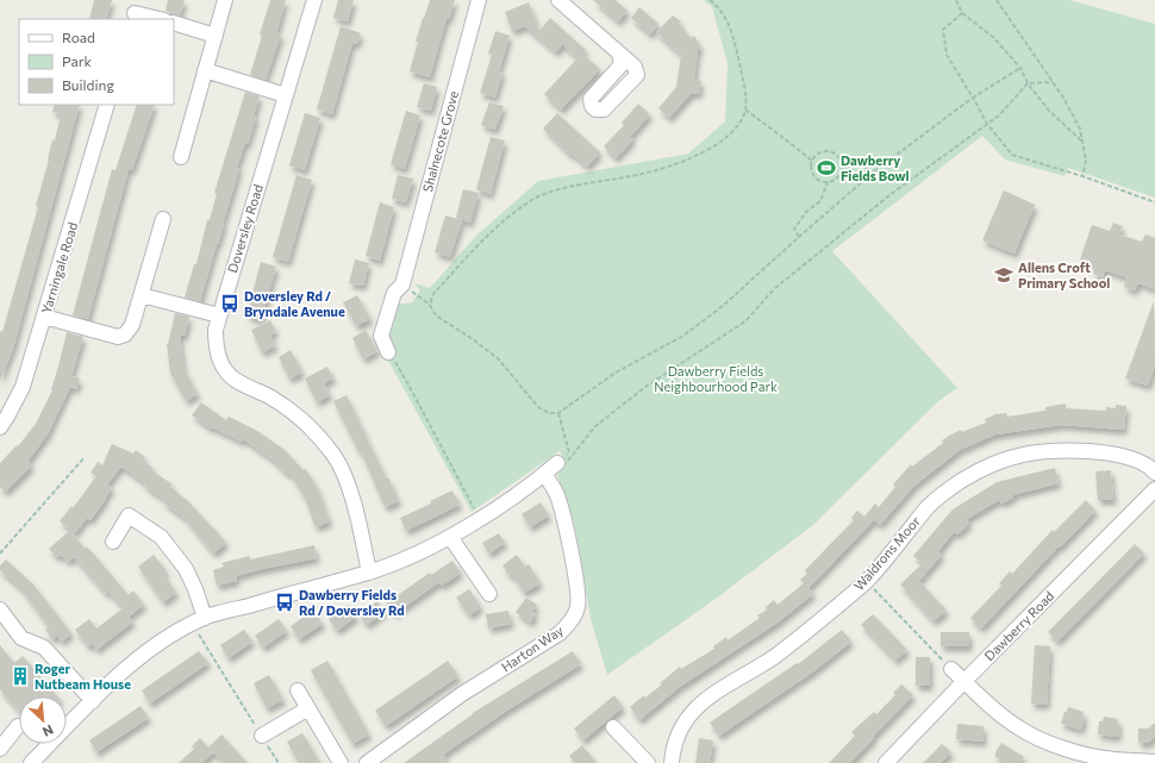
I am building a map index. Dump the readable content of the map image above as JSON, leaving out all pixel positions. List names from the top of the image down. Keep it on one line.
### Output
{"streets":{"street":["Shalnecote Grove","Doversley Road","Yarningale Road","Waldrons Moor","Dawberry Road","Harton Way"]},"parks":["Dawberry Fields Neighbourhood Park"],"places":{"sports":["Dawberry Fields Bowl"],"school or university":["Allens Croft Primary School"],"bus stop":["Doversley Rd / Bryndale Avenue","Dawberry Fields Rd / Doversley Rd"],"building":["Roger Nutbeam House"]},"legend":["Road","Park","Building"],"north":"bottom right"}
